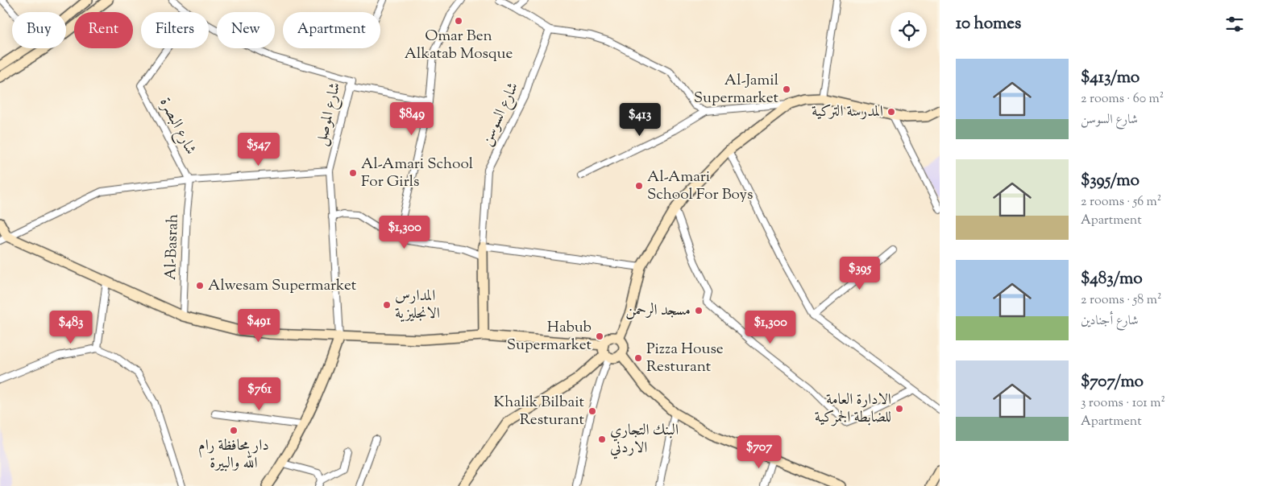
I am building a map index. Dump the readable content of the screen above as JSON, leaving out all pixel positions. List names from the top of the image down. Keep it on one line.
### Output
{"streets":{"street":["شارع الموصل","شارع السوسن","شارع البصرة","Al-Basrah"]},"crossings":[["شارع البصرة","Al-Basrah"]],"places":["Omar Ben Alkatab Mosque","Al-Jamil Supermarket","المدرسة التركية","Al-Amari School For Girls","Al-Amari School For Boys","Alwesam Supermarket","المدارس الانجليزية","مسجد الرحمن","Habub Supermarket","Pizza House Resturant","الادارة العامة للضابطة الجمركية","Khalik Bilbait Resturant","دار محافظة رام الله والبيرة","البنك التجاري الاردني"],"page":{"heading":"10 homes","chip":["Buy","Rent","Filters","New","Apartment"],"list":[{"name":"$413/mo","note":"2 rooms · 60 m² · شارع السوسن"},{"name":"$395/mo","note":"2 rooms · 56 m² · Apartment"},{"name":"$483/mo","note":"2 rooms · 58 m² · شارع أجنادين"},{"name":"$707/mo","note":"3 rooms · 101 m² · Apartment"}],"price":["$849","$413","$547","$1,300","$395","$491","$483","$1,300","$761","$707"]}}
